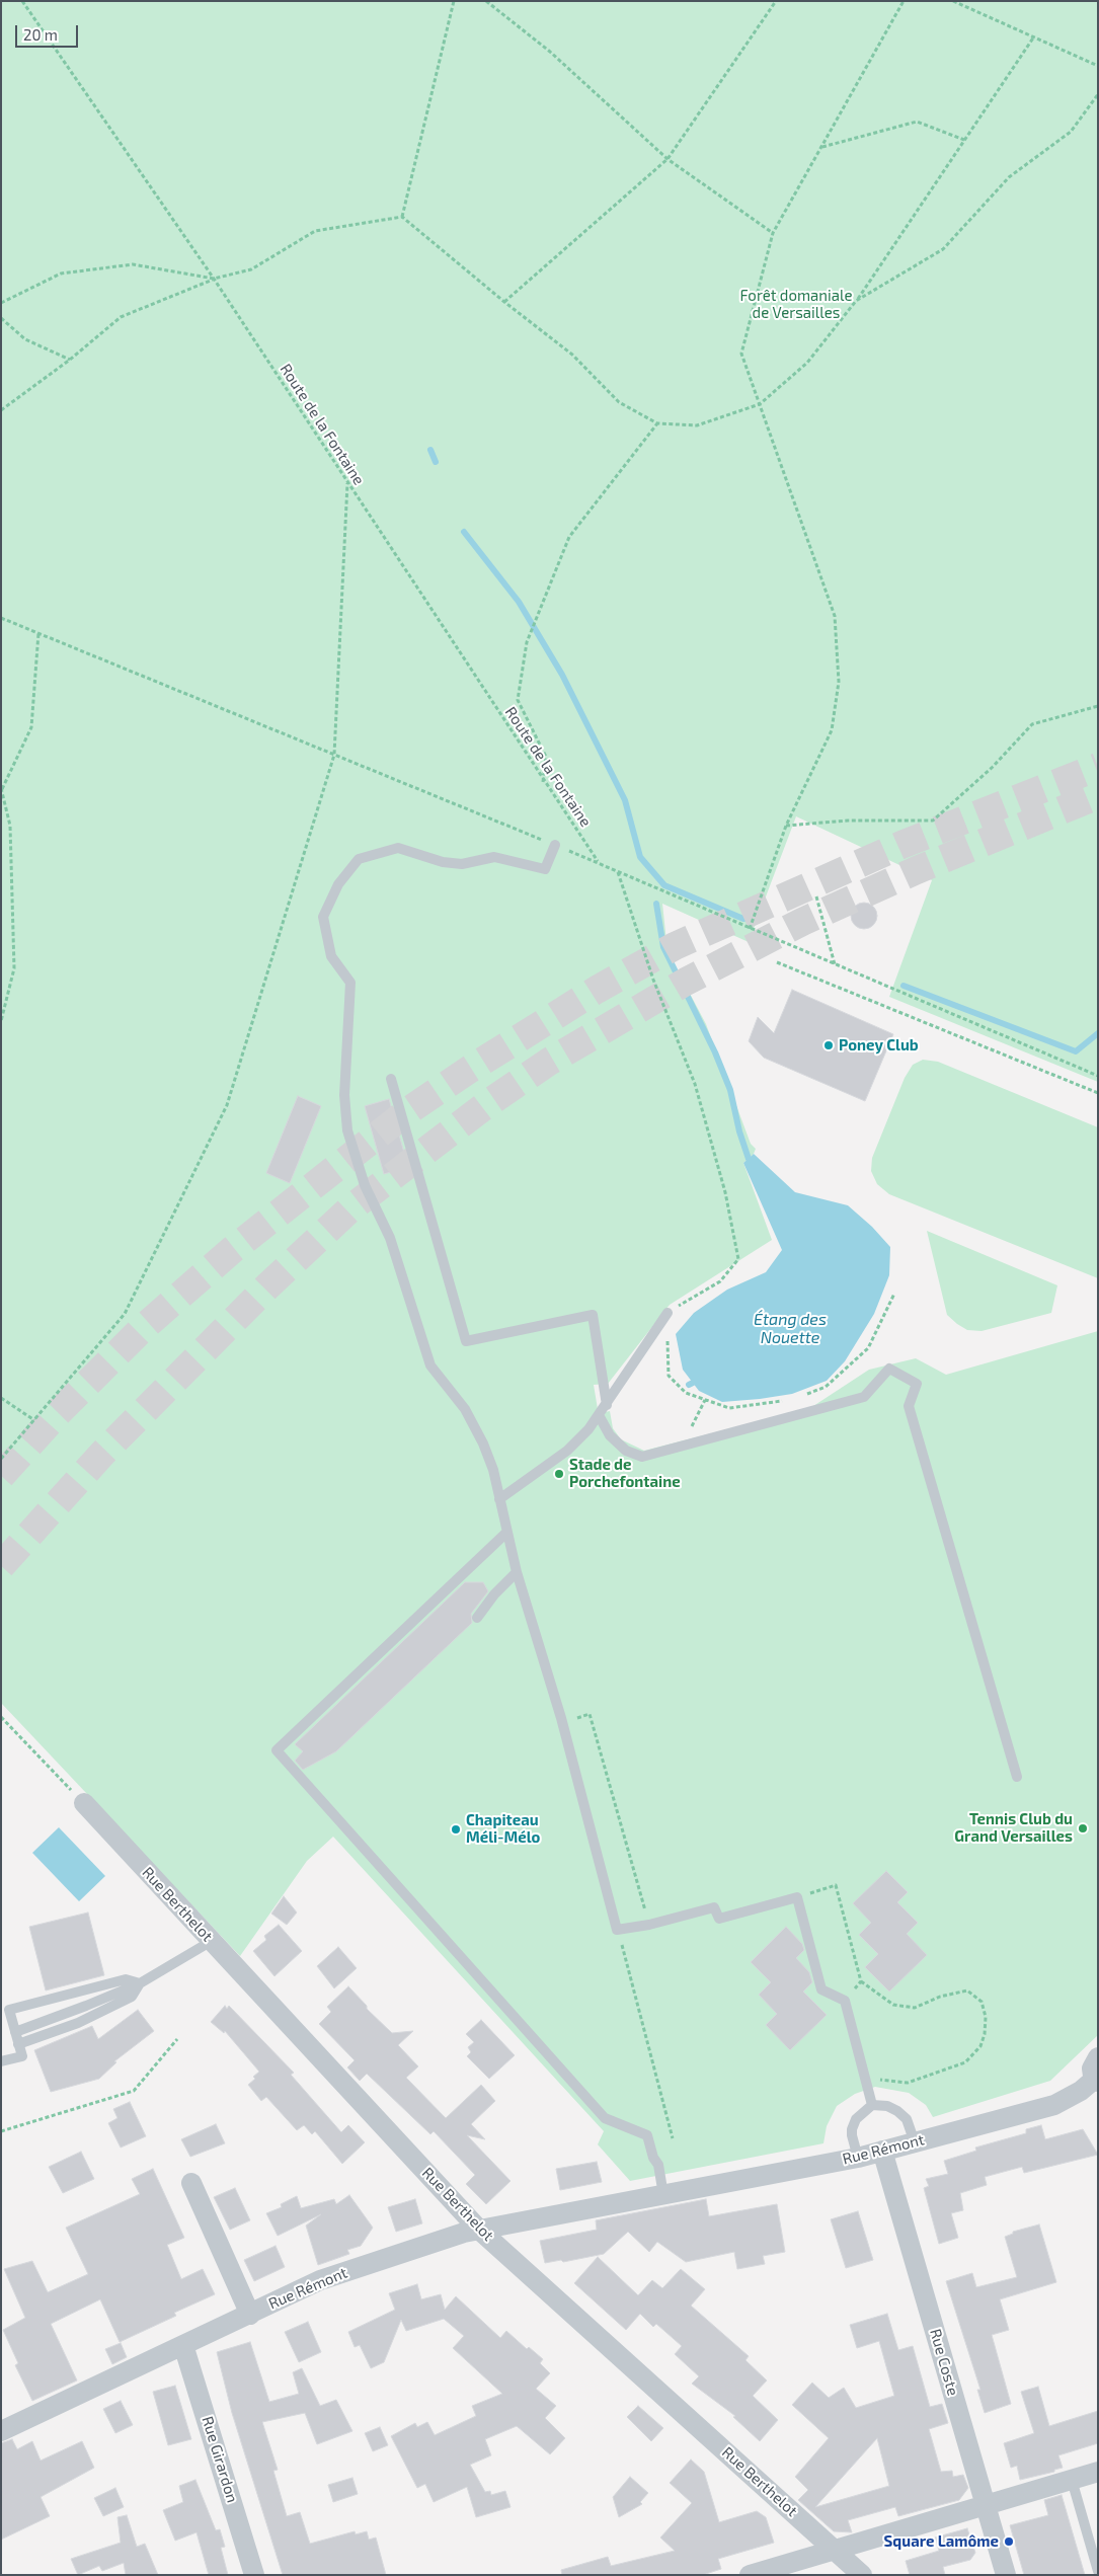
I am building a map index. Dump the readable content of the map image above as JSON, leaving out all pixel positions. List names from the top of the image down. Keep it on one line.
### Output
{"streets":{"street":["Rue Berthelot","Rue Rémont","Rue Coste","Rue Girardon"],"path":["Route de la Fontaine"]},"crossings":[["Rue Berthelot","Rue Rémont"],["Rue Rémont","Rue Coste"],["Rue Rémont","Rue Girardon"]],"water":["Étang des Nouette"],"parks":["Forêt domaniale de Versailles"],"places":["Poney Club","Stade de Porchefontaine","Tennis Club du Grand Versailles","Chapiteau Méli-Mélo","Square Lamôme"],"scale_bar":"20 m"}
